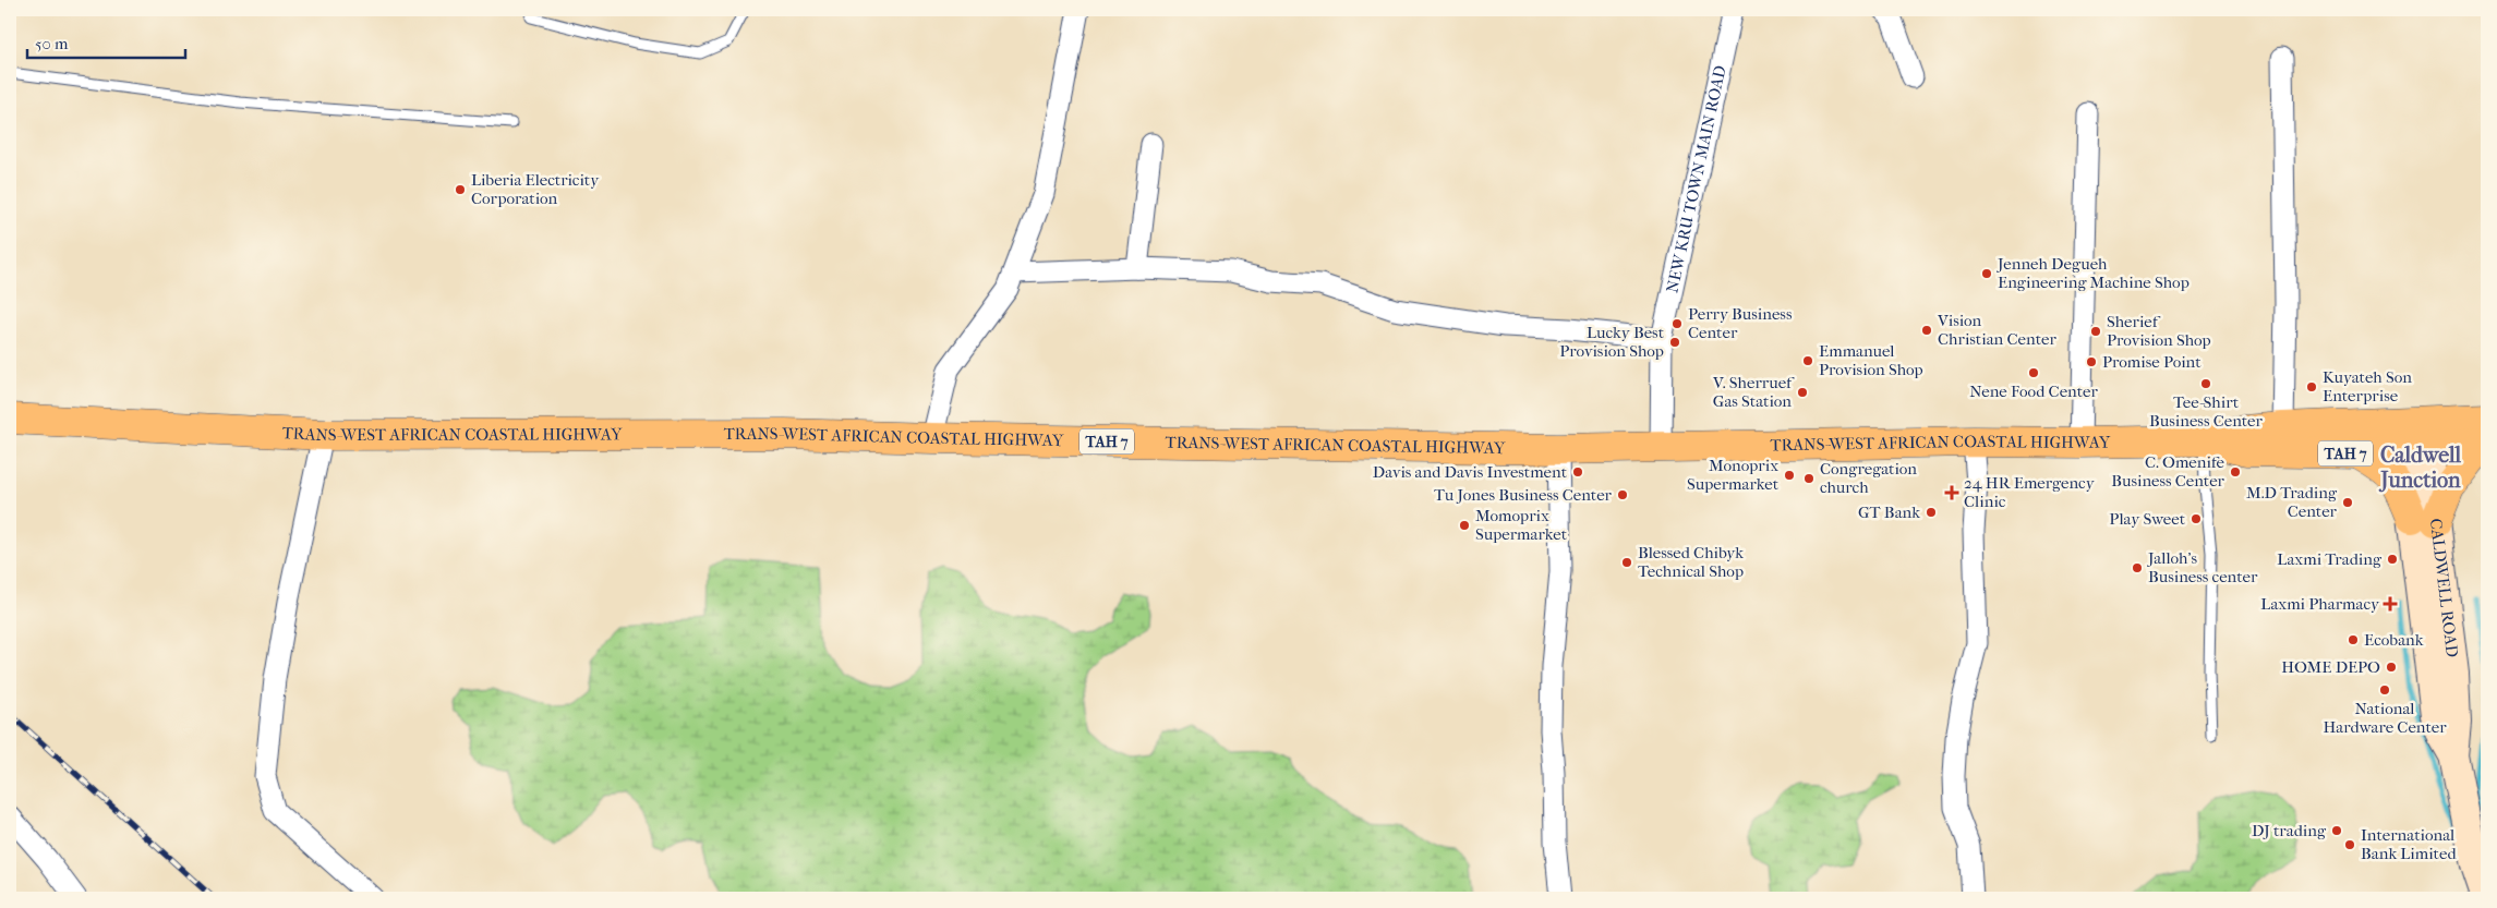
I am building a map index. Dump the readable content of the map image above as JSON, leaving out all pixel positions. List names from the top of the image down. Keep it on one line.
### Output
{"streets":{"highway":["TRANS-WEST AFRICAN COASTAL HIGHWAY","TAH 7"],"main road":["CALDWELL ROAD"],"street":["NEW KRU TOWN MAIN ROAD"]},"crossings":[["NEW KRU TOWN MAIN ROAD","TRANS-WEST AFRICAN COASTAL HIGHWAY"],["TRANS-WEST AFRICAN COASTAL HIGHWAY","CALDWELL ROAD"]],"districts":["Caldwell Junction"],"places":{"other":["Liberia Electricity Corporation","Jenneh Degueh Engineering Machine Shop","Perry Business Center","Vision Christian Center","Sherief Provision Shop","Lucky Best Provision Shop","Emmanuel Provision Shop","Promise Point","Nene Food Center","Tee-Shirt Business Center","Kuyateh Son Enterprise","V. Sherruef Gas Station","Davis and Davis Investment","C. Omenife Business Center","Monoprix Supermarket","Congregation church","Tu Jones Business Center","M.D Trading Center","GT Bank","Play Sweet","Momoprix Supermarket","Laxmi Trading","Blessed Chibyk Technical Shop","Jalloh's Business center","Ecobank","HOME DEPO","National Hardware Center","DJ trading","International Bank Limited"],"health":["24 HR Emergency Clinic","Laxmi Pharmacy"]},"scale_bar":"50 m"}
